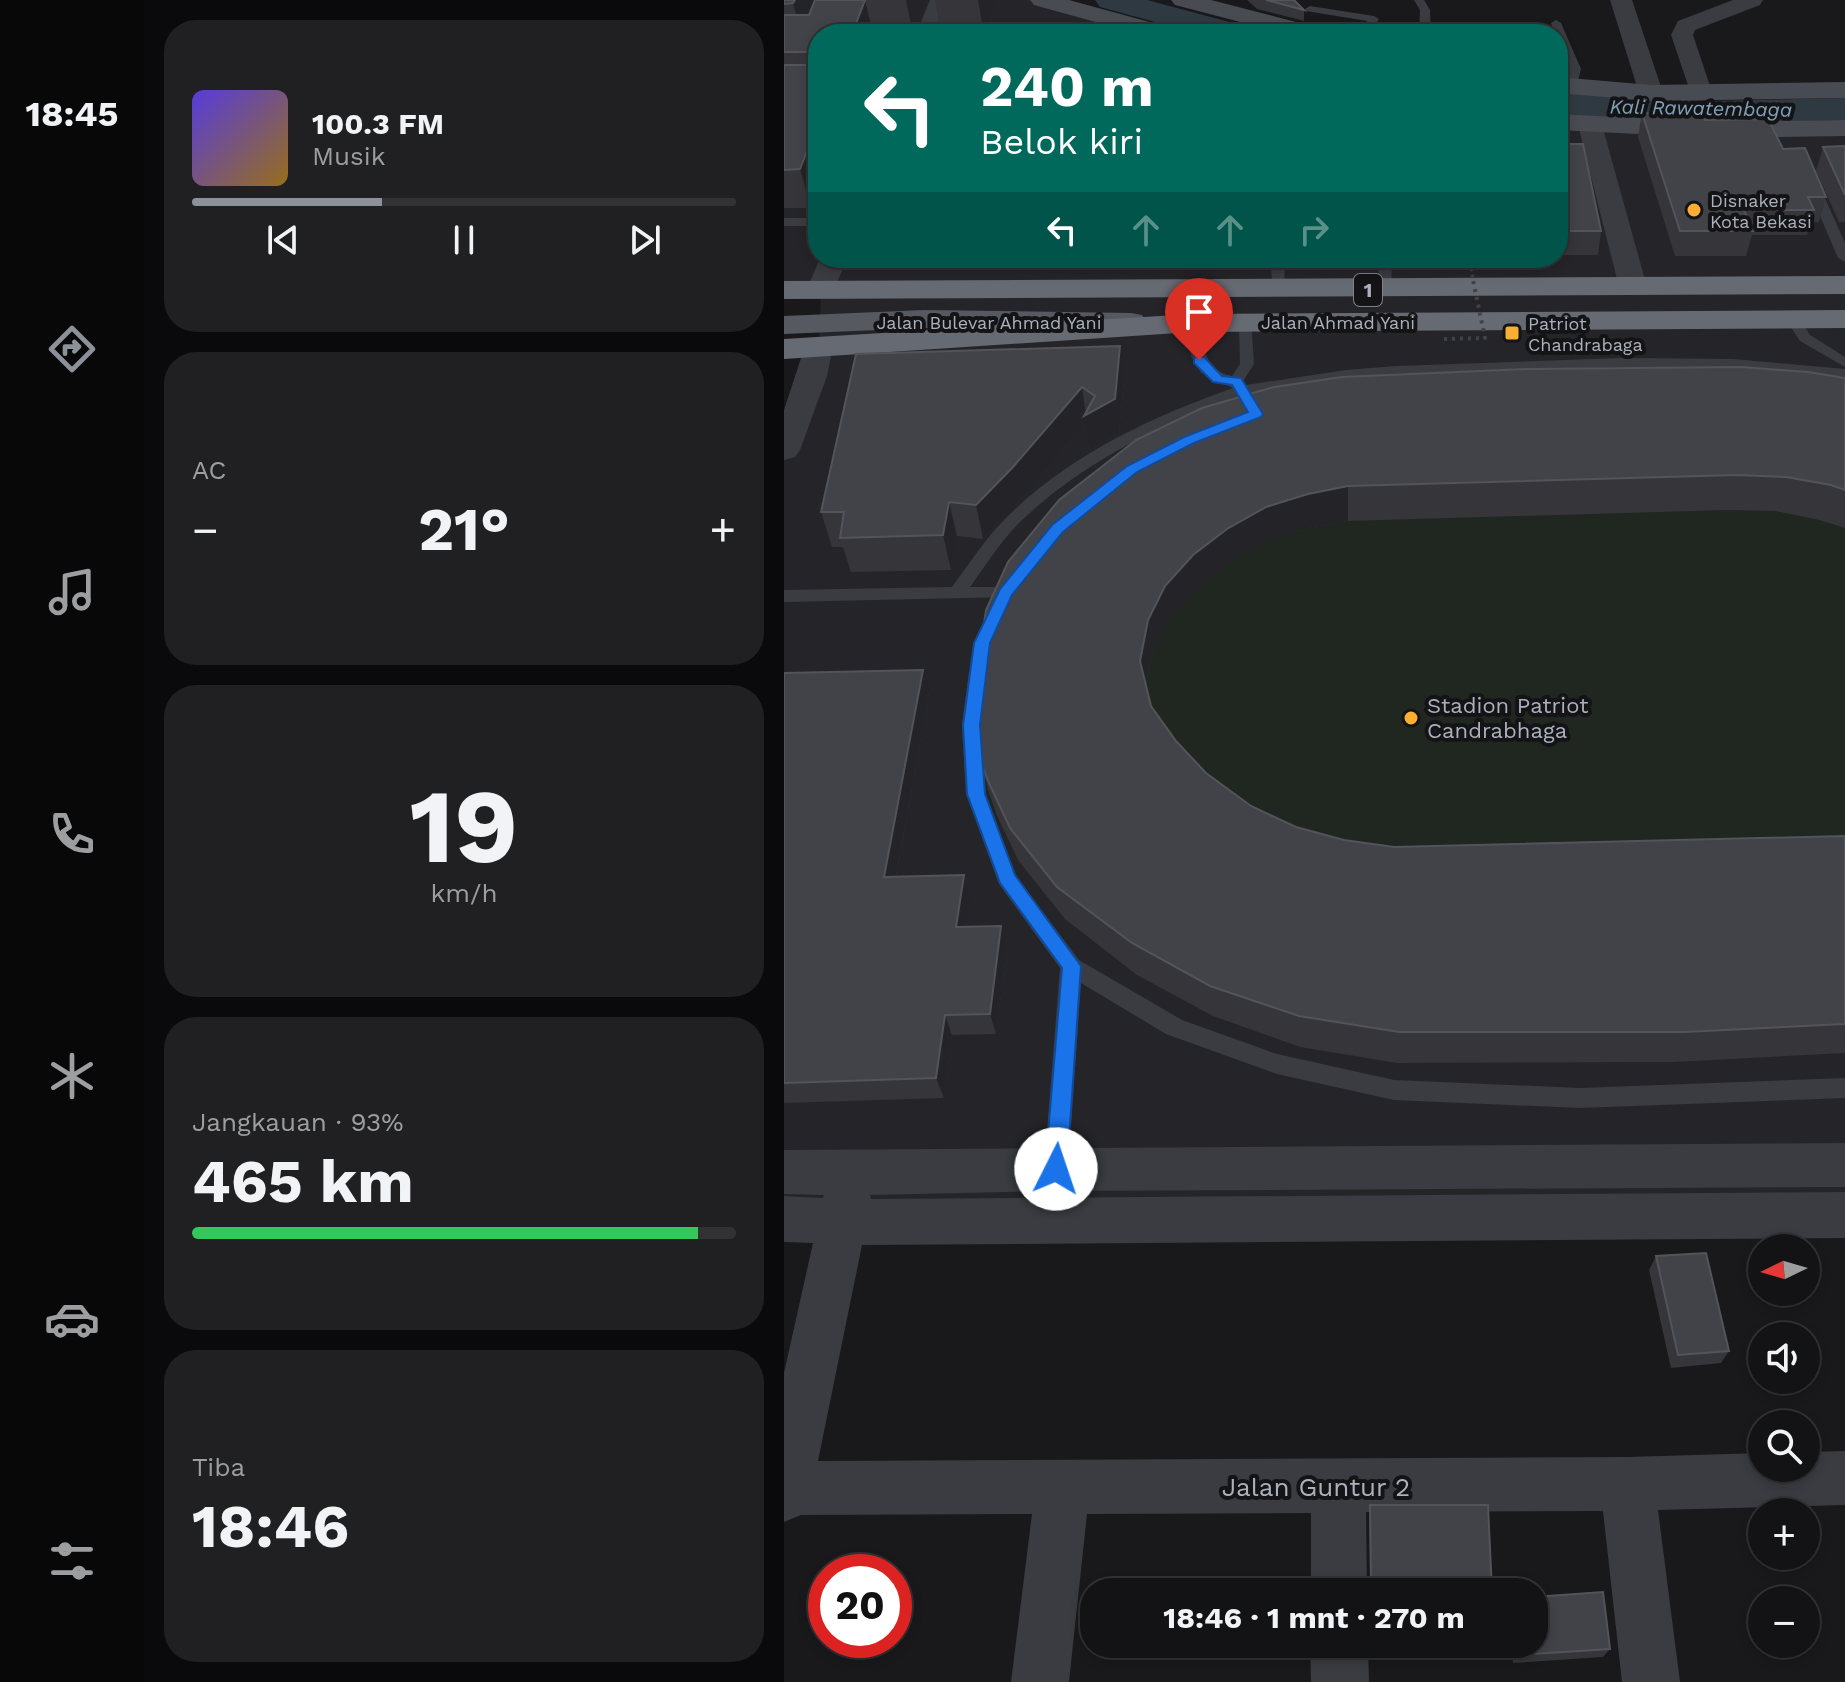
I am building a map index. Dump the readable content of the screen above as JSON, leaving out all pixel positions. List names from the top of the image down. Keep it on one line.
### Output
{"streets":{"highway":["1","Jalan Ahmad Yani"],"main road":["Jalan Bulevar Ahmad Yani"],"street":["Jalan Guntur 2"]},"crossings":[["Jalan Bulevar Ahmad Yani","Jalan Ahmad Yani"]],"water":["Kali Rawatembaga"],"places":{"other":["Disnaker Kota Bekasi","Stadion Patriot Candrabhaga"],"transit":["Patriot Chandrabaga"]},"north":"left","page":{"tabs":"18:45","turn":["240 m","Belok kiri"],"song":["100.3 FM","Musik"],"tile":["AC",["19","km/h"],["Jangkauan · 93%","465 km"],["Tiba","18:46"]],"heat":["−","21°","+"],"map_buttons":["+","−"],"limit":"20","trip":"18:46 · 1 mnt · 270 m"}}
